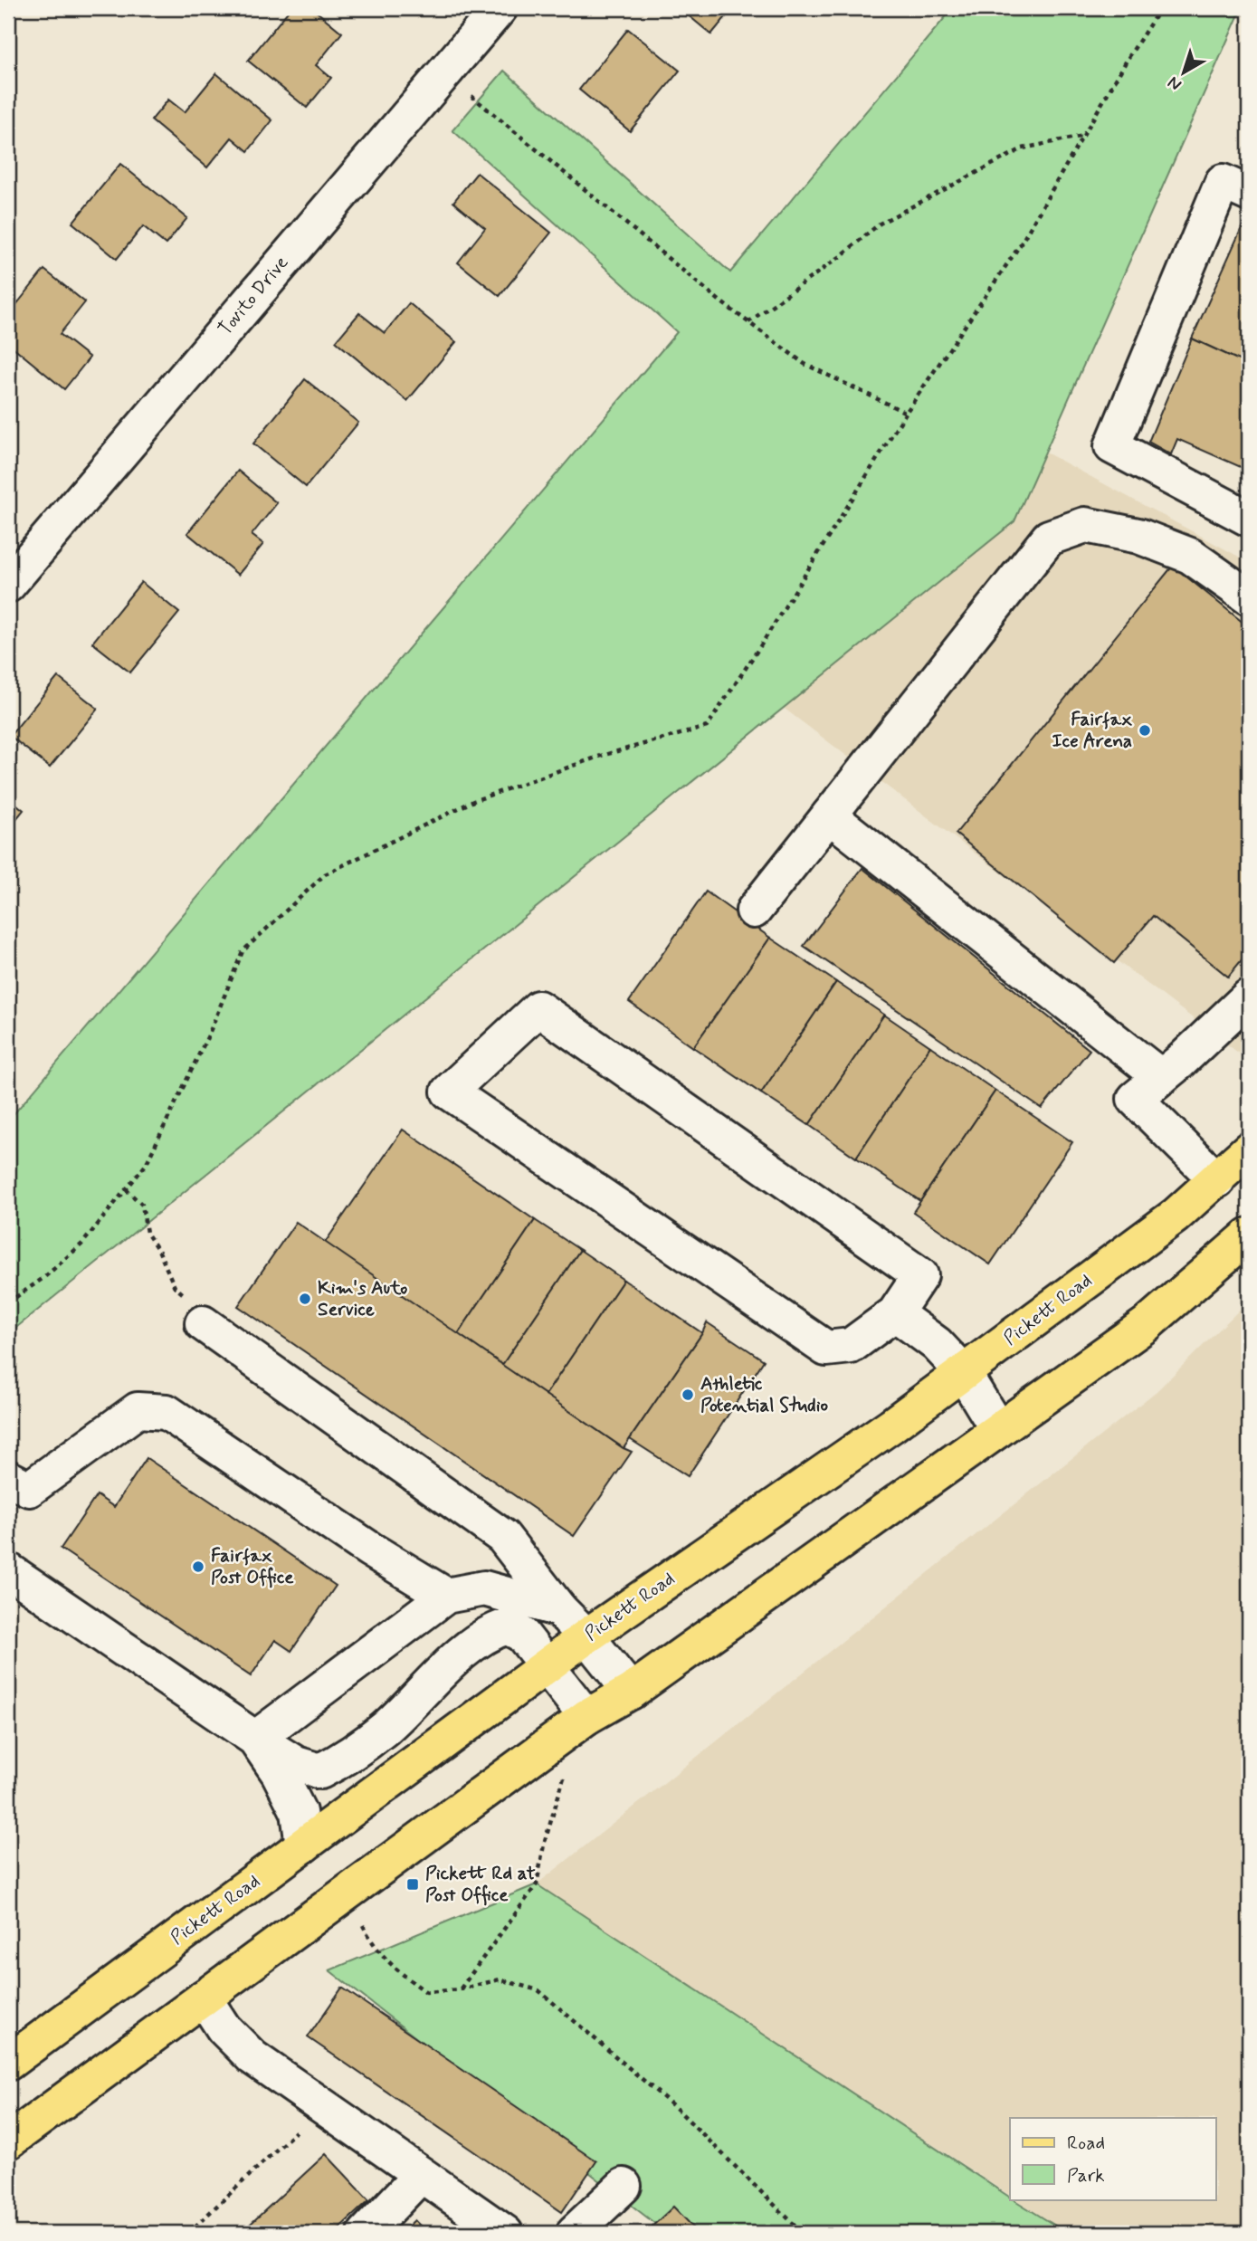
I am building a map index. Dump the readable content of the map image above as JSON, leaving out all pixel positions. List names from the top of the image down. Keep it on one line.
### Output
{"streets":{"main road":["Pickett Road"],"street":["Tovito Drive"]},"places":{"other":["Fairfax Ice Arena","Kim's Auto Service","Athletic Potential Studio","Fairfax Post Office"],"transit":["Pickett Rd at Post Office"]},"legend":["Road","Park"],"north":"bottom left"}
